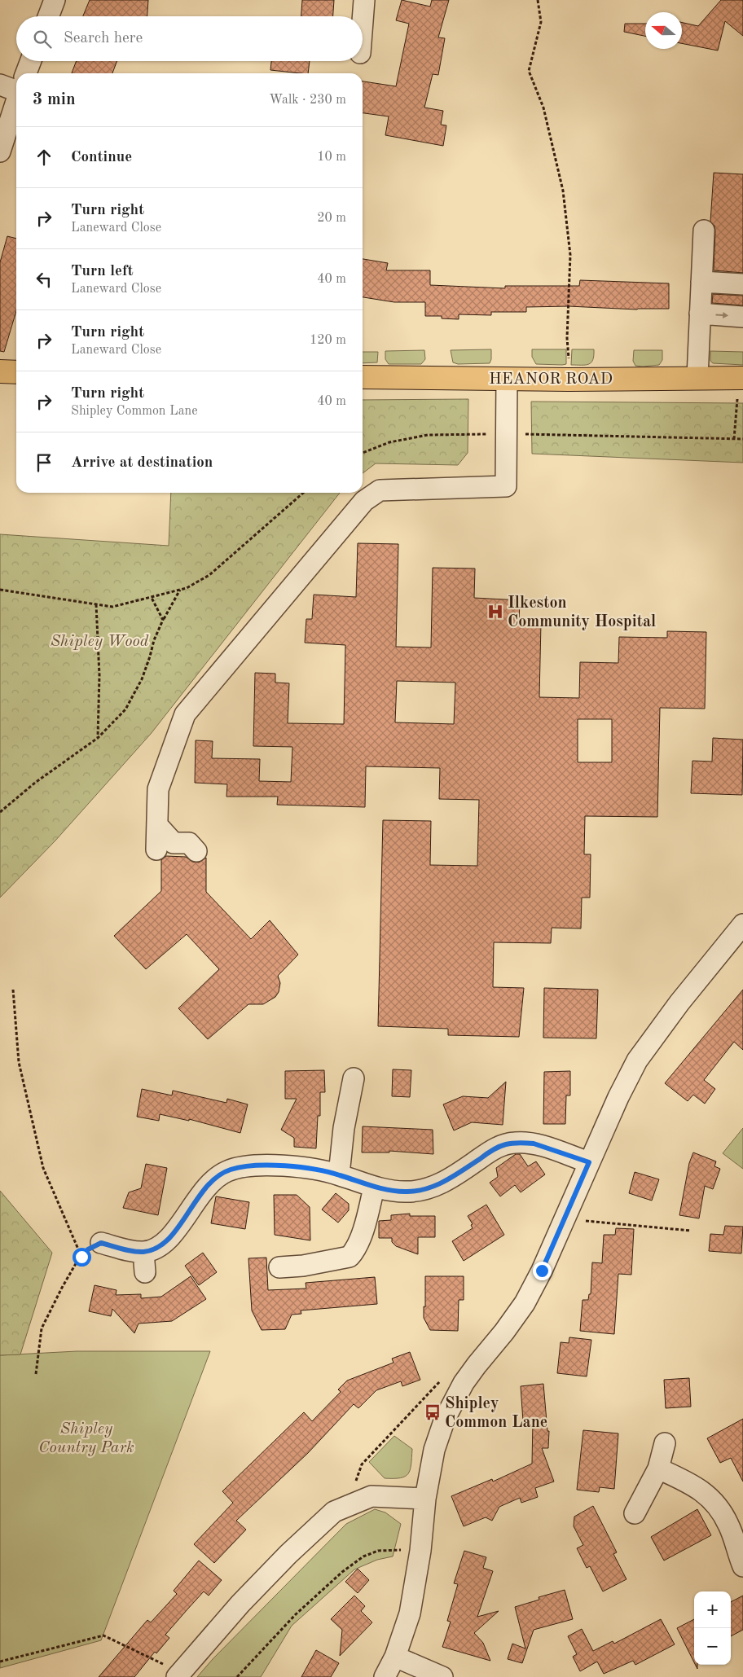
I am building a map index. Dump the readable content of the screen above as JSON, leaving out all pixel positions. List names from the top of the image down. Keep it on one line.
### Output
{"streets":{"main road":["HEANOR ROAD"]},"parks":["Shipley Wood","Shipley Country Park"],"places":{"hospital":["Ilkeston Community Hospital"],"bus stop":["Shipley Common Lane"]},"north":"left","page":{"search":"Search here","heading":["3 min","Walk · 230 m"],"list":[["Continue","10 m"],["Turn right","Laneward Close","20 m"],["Turn left","Laneward Close","40 m"],["Turn right","Laneward Close","120 m"],["Turn right","Shipley Common Lane","40 m"],"Arrive at destination"],"map_buttons":["+","−"]}}
